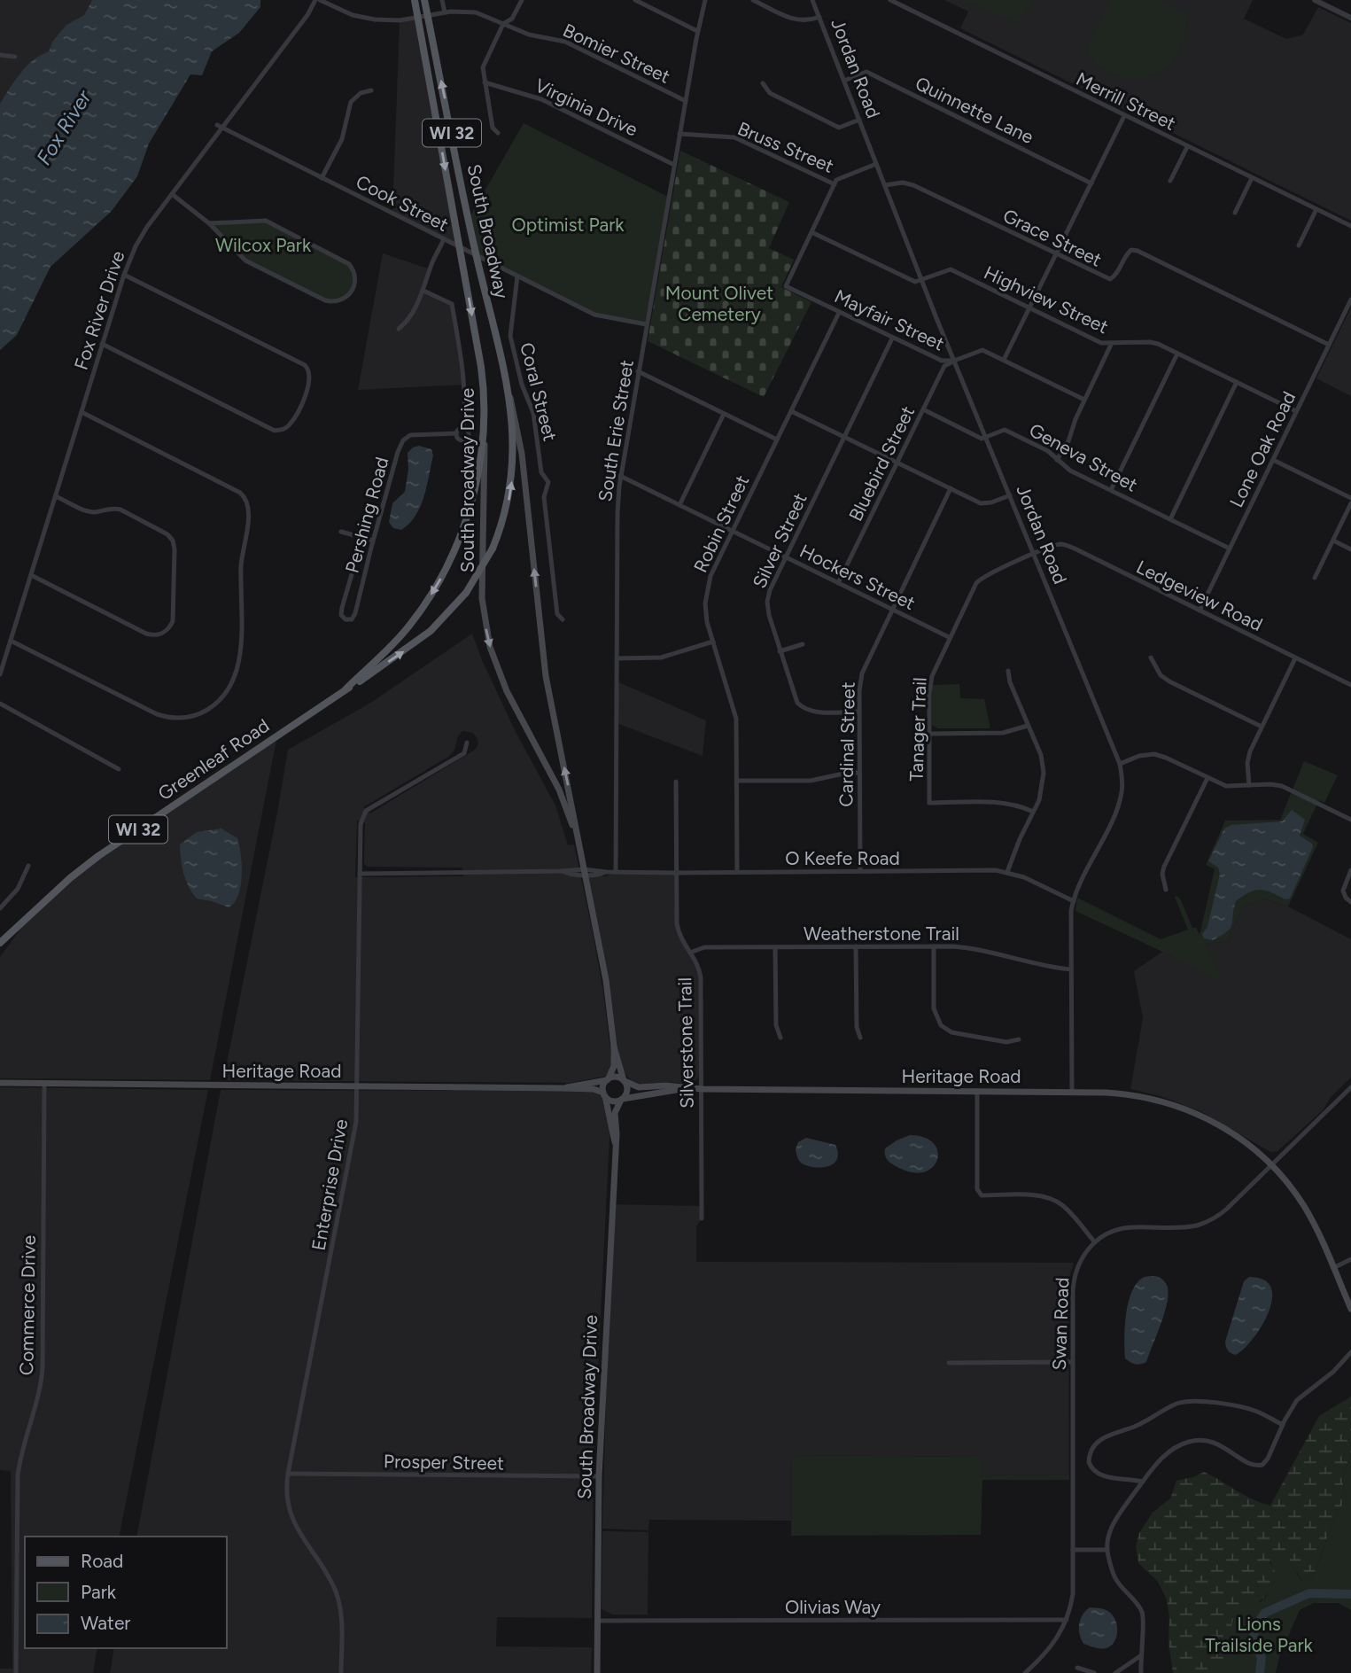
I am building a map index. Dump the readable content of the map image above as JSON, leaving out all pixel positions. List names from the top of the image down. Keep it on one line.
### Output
{"streets":{"main road":["WI 32","South Broadway","South Broadway Drive","Greenleaf Road","Heritage Road"],"street":["Bomier Street","Jordan Road","Merrill Street","Virginia Drive","Quinnette Lane","Bruss Street","Cook Street","Grace Street","Highview Street","Fox River Drive","Mayfair Street","Coral Street","South Erie Street","Lone Oak Road","Geneva Street","Bluebird Street","Pershing Road","Robin Street","Silver Street","Hockers Street","Ledgeview Road","Tanager Trail","Cardinal Street","O Keefe Road","Weatherstone Trail","Silverstone Trail","Enterprise Drive","Commerce Drive","Swan Road","Prosper Street","Olivias Way"]},"crossings":[["Bomier Street","South Broadway"],["Bomier Street","South Erie Street"],["Bomier Street","South Broadway Drive"],["Jordan Road","Quinnette Lane"],["Jordan Road","Bruss Street"],["Jordan Road","Grace Street"],["Jordan Road","Highview Street"],["Jordan Road","Mayfair Street"],["Jordan Road","Geneva Street"],["Jordan Road","Bluebird Street"],["Jordan Road","Ledgeview Road"],["Jordan Road","Tanager Trail"],["Jordan Road","O Keefe Road"],["Jordan Road","Weatherstone Trail"],["Jordan Road","Heritage Road"],["Virginia Drive","South Erie Street"],["WI 32","South Broadway"],["WI 32","South Broadway Drive"],["WI 32","Greenleaf Road"],["Bruss Street","South Erie Street"],["Cook Street","South Broadway"],["Cook Street","Fox River Drive"],["Cook Street","Coral Street"],["Cook Street","South Erie Street"],["Cook Street","South Broadway Drive"],["South Broadway","South Broadway Drive"],["Grace Street","Lone Oak Road"],["Highview Street","Lone Oak Road"],["Mayfair Street","Bluebird Street"],["Mayfair Street","Robin Street"],["Mayfair Street","Silver Street"],["South Erie Street","Hockers Street"],["South Erie Street","O Keefe Road"],["Lone Oak Road","Geneva Street"],["Lone Oak Road","Ledgeview Road"],["Geneva Street","Bluebird Street"],["Bluebird Street","Hockers Street"],["South Broadway Drive","O Keefe Road"],["South Broadway Drive","Heritage Road"],["South Broadway Drive","Prosper Street"],["South Broadway Drive","Olivias Way"],["Robin Street","Hockers Street"],["Robin Street","O Keefe Road"],["Silver Street","Hockers Street"],["Silver Street","Cardinal Street"],["Hockers Street","Tanager Trail"],["Hockers Street","Cardinal Street"],["Ledgeview Road","Tanager Trail"],["Cardinal Street","O Keefe Road"],["O Keefe Road","Silverstone Trail"],["O Keefe Road","Enterprise Drive"],["Weatherstone Trail","Silverstone Trail"],["Silverstone Trail","Heritage Road"],["Heritage Road","Enterprise Drive"],["Heritage Road","Commerce Drive"],["Heritage Road","Swan Road"],["Enterprise Drive","Prosper Street"],["Swan Road","Olivias Way"]],"one_way":["South Broadway"],"water":["Fox River"],"parks":["Optimist Park","Wilcox Park","Mount Olivet Cemetery","Lions Trailside Park"],"legend":["Road","Park","Water"]}
